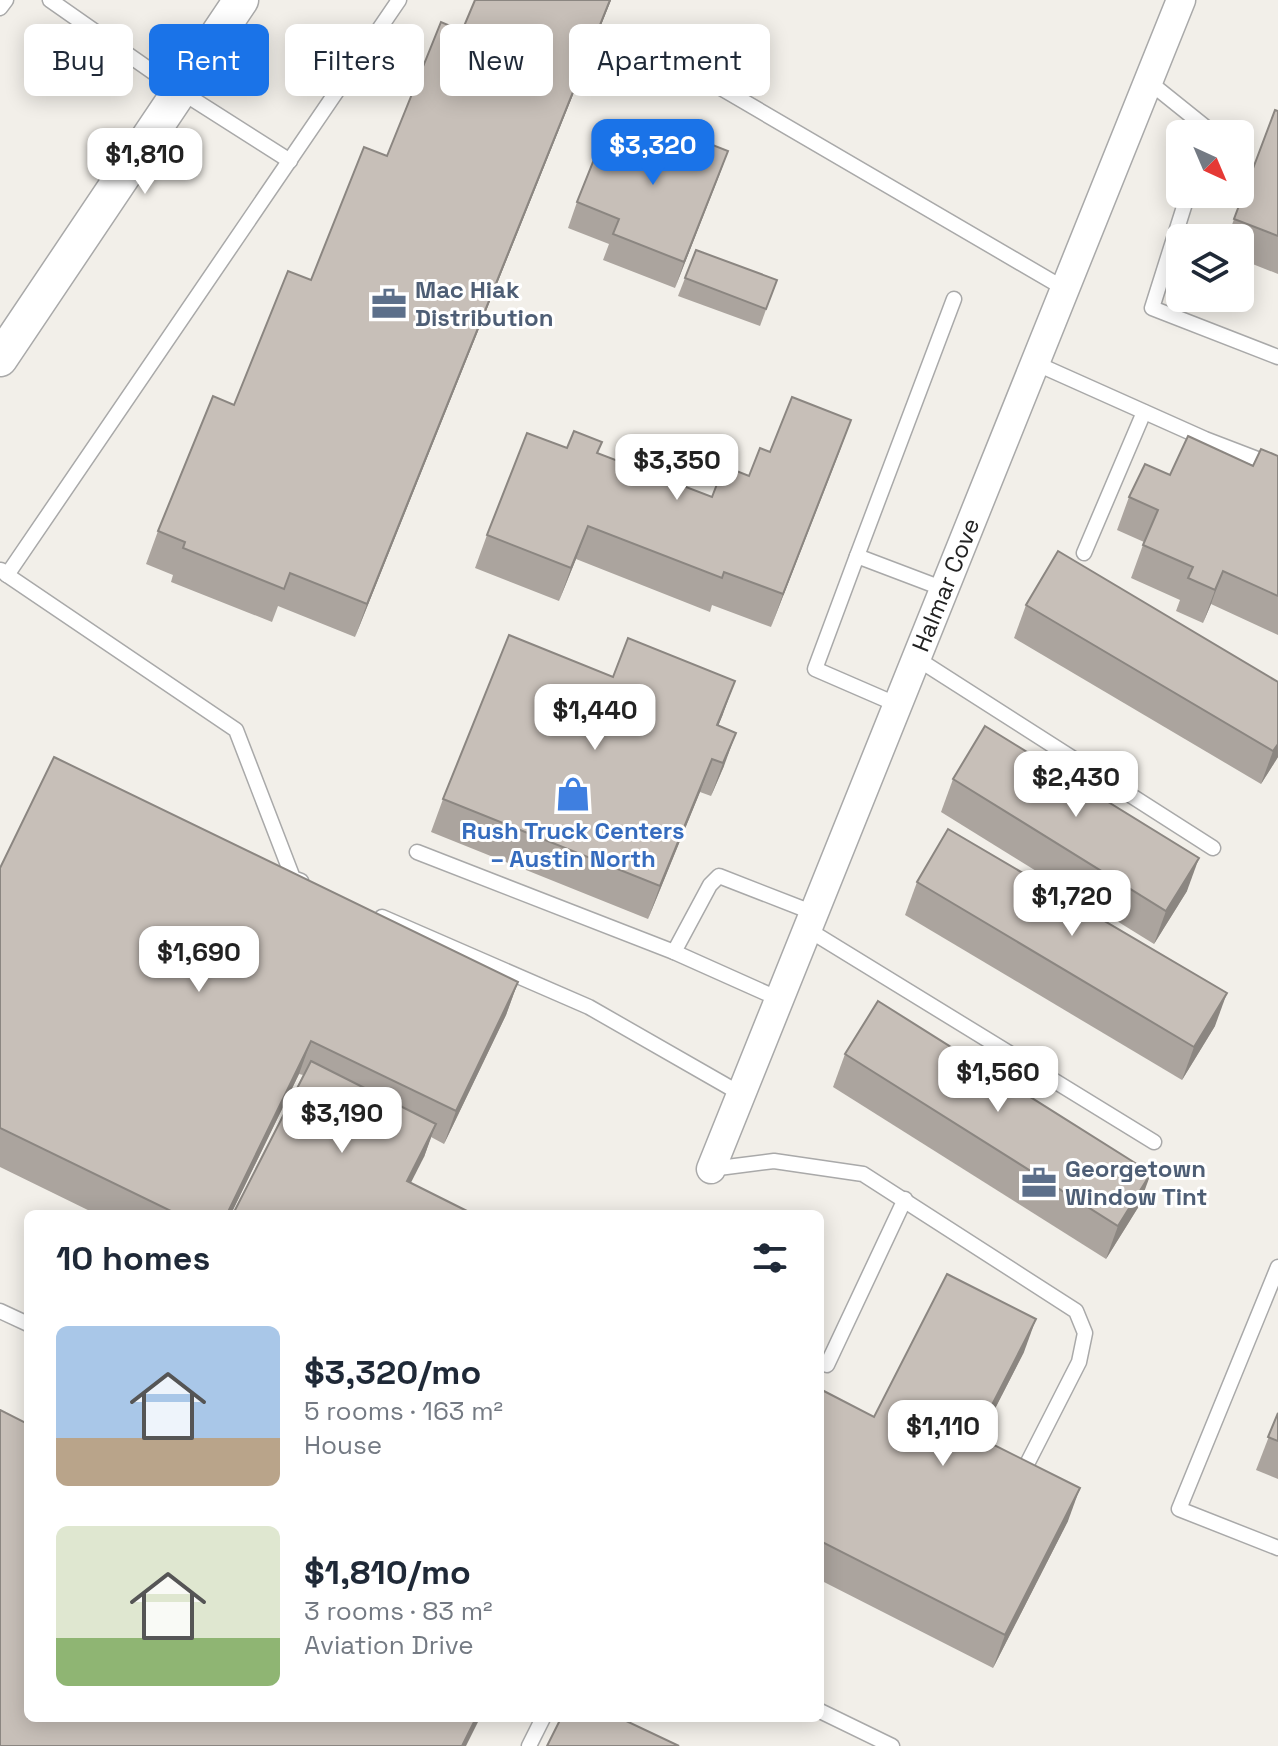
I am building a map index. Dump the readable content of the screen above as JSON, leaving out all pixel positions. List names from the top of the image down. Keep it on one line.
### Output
{"streets":{"street":["Halmar Cove"]},"places":{"office":["Mac Hiak Distribution","Georgetown Window Tint"],"shop":["Rush Truck Centers – Austin North"]},"north":"bottom right","page":{"chip":["Buy","Rent","Filters","New","Apartment"],"price":["$3,320","$1,810","$3,350","$1,440","$2,430","$1,720","$1,690","$1,560","$3,190","$1,110"],"heading":"10 homes","list":[{"name":"$3,320/mo","note":"5 rooms · 163 m² · House"},{"name":"$1,810/mo","note":"3 rooms · 83 m² · Aviation Drive"}]}}
